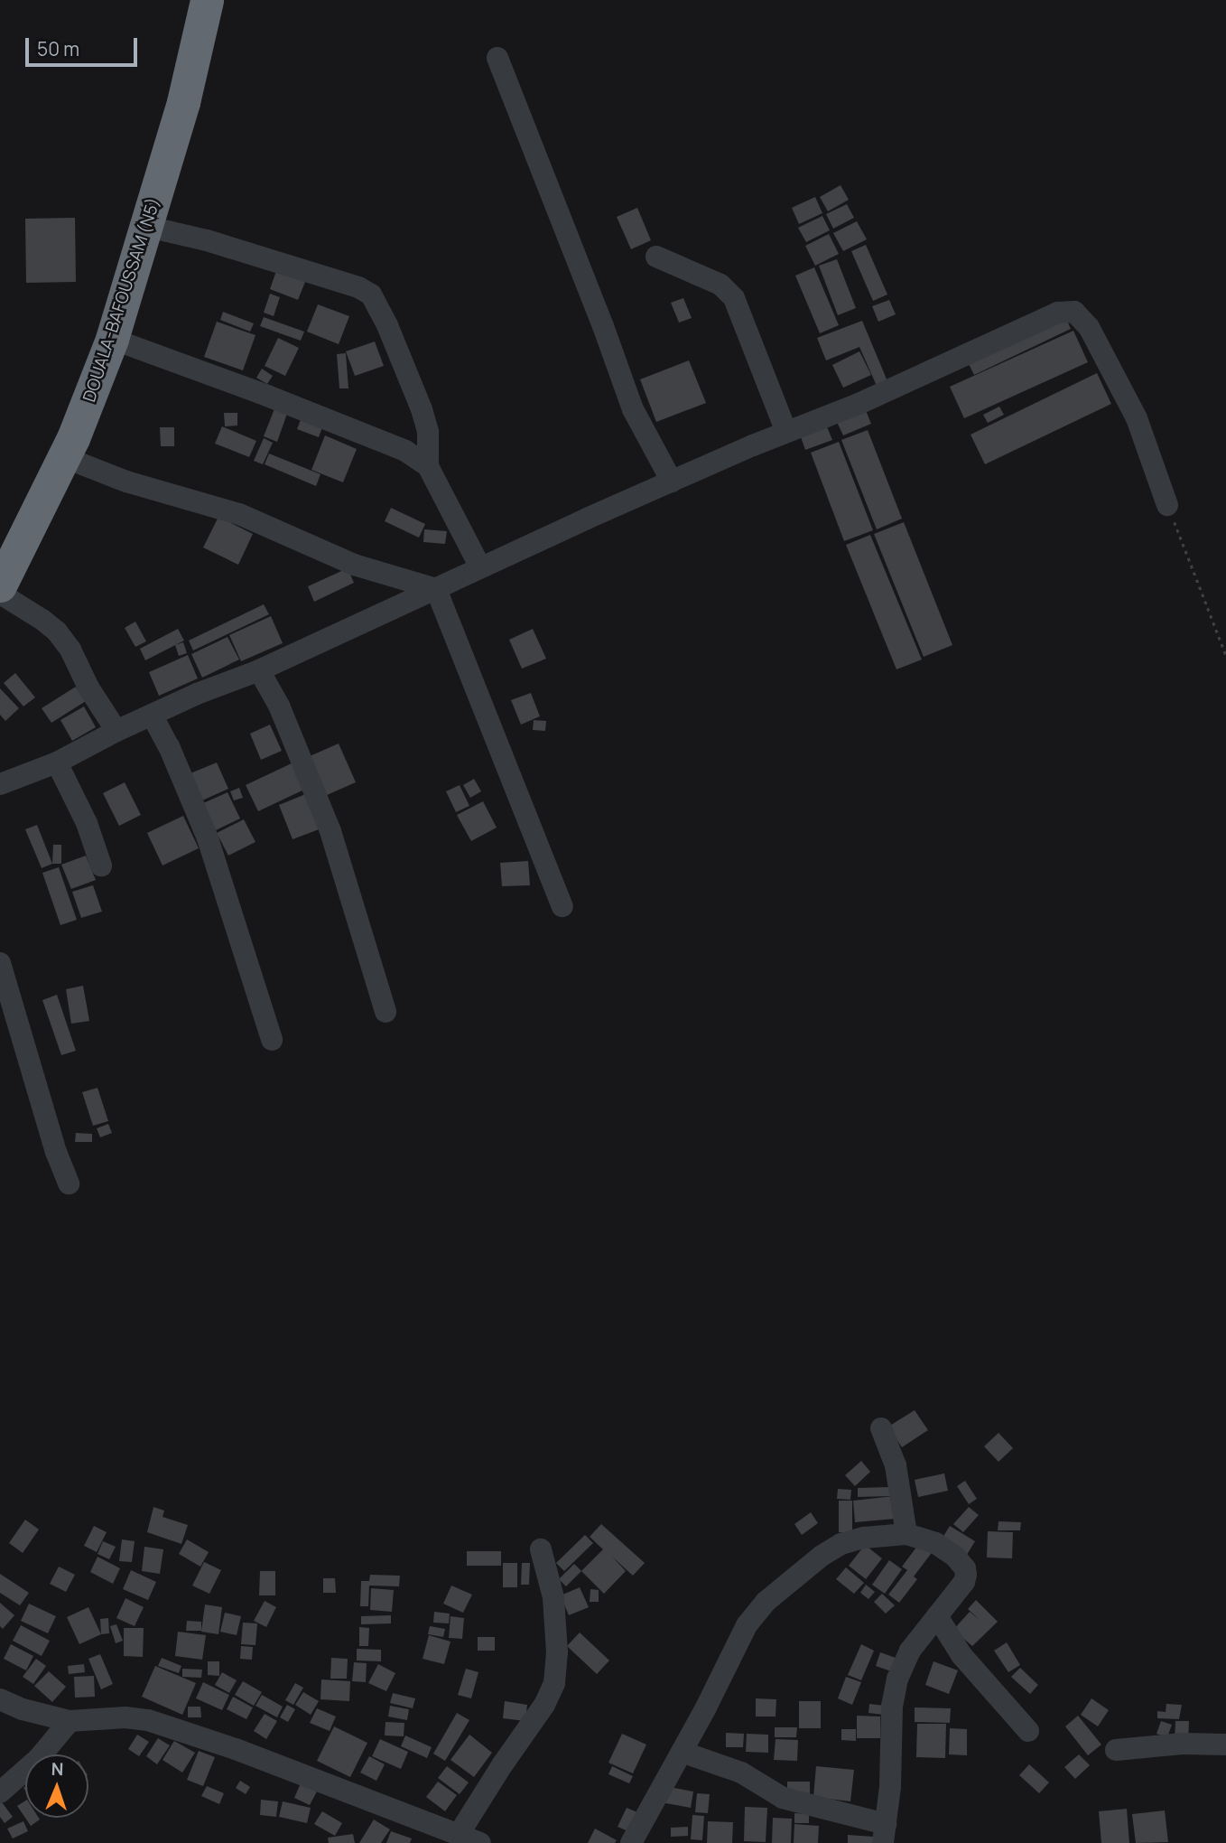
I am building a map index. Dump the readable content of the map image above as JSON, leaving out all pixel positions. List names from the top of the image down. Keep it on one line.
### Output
{"streets":{"highway":["DOUALA-BAFOUSSAM (N5)"]},"scale_bar":"50 m","north":"top"}
